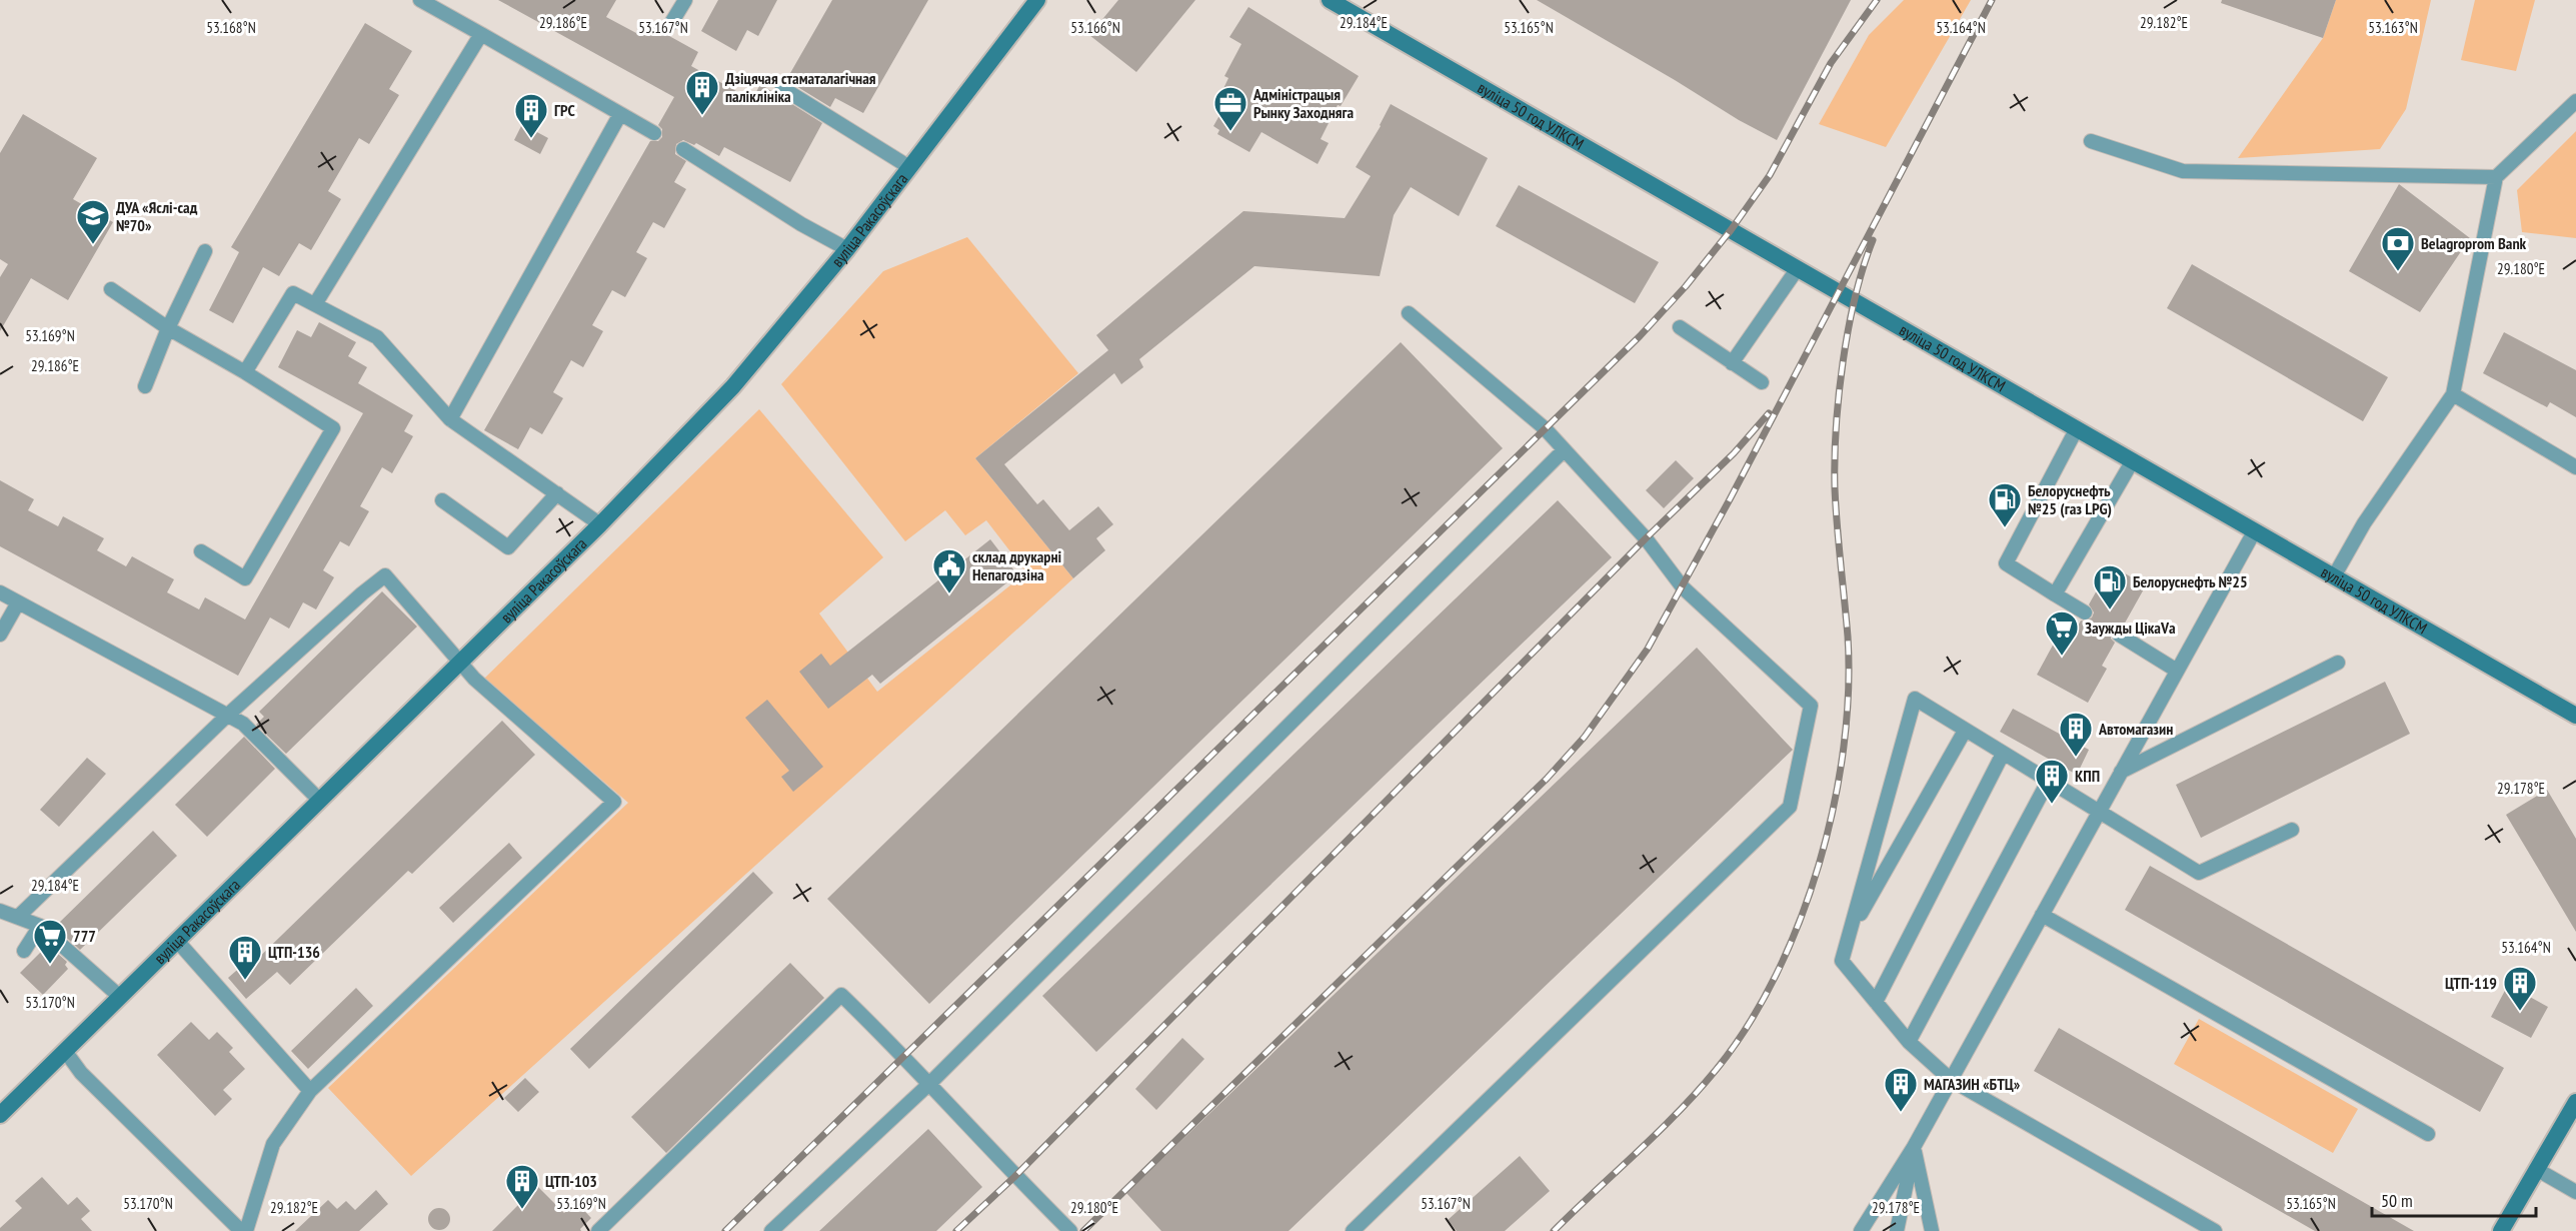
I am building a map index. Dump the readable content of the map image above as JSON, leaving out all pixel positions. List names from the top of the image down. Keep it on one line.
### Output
{"streets":{"main road":["вуліца 50 год УЛКСМ","вуліца Ракасоўскага"]},"places":{"building":["Дзіцячая стаматалагічная паліклініка","ГРС","Автомагазин","КПП","ЦТП-136","ЦТП-119","МАГАЗИН «БТЦ»","ЦТП-103"],"office":["Адміністрацыя Рынку Заходняга"],"school or university":["ДУА «Яслі-сад №70»"],"bank":["Belagroprom Bank"],"fuel station":["Белоруснефть №25 (газ LPG)","Белоруснефть №25"],"public building":["склад друкарні Непагодзіна"],"supermarket":["Заужды ЦікаVа","777"]},"scale_bar":"50 m","coordinates":["29.186°E","29.184°E","29.182°E","53.168°N","53.167°N","53.166°N","53.165°N","53.164°N","53.163°N","29.180°E","53.169°N","29.178°E","53.170°N"]}
